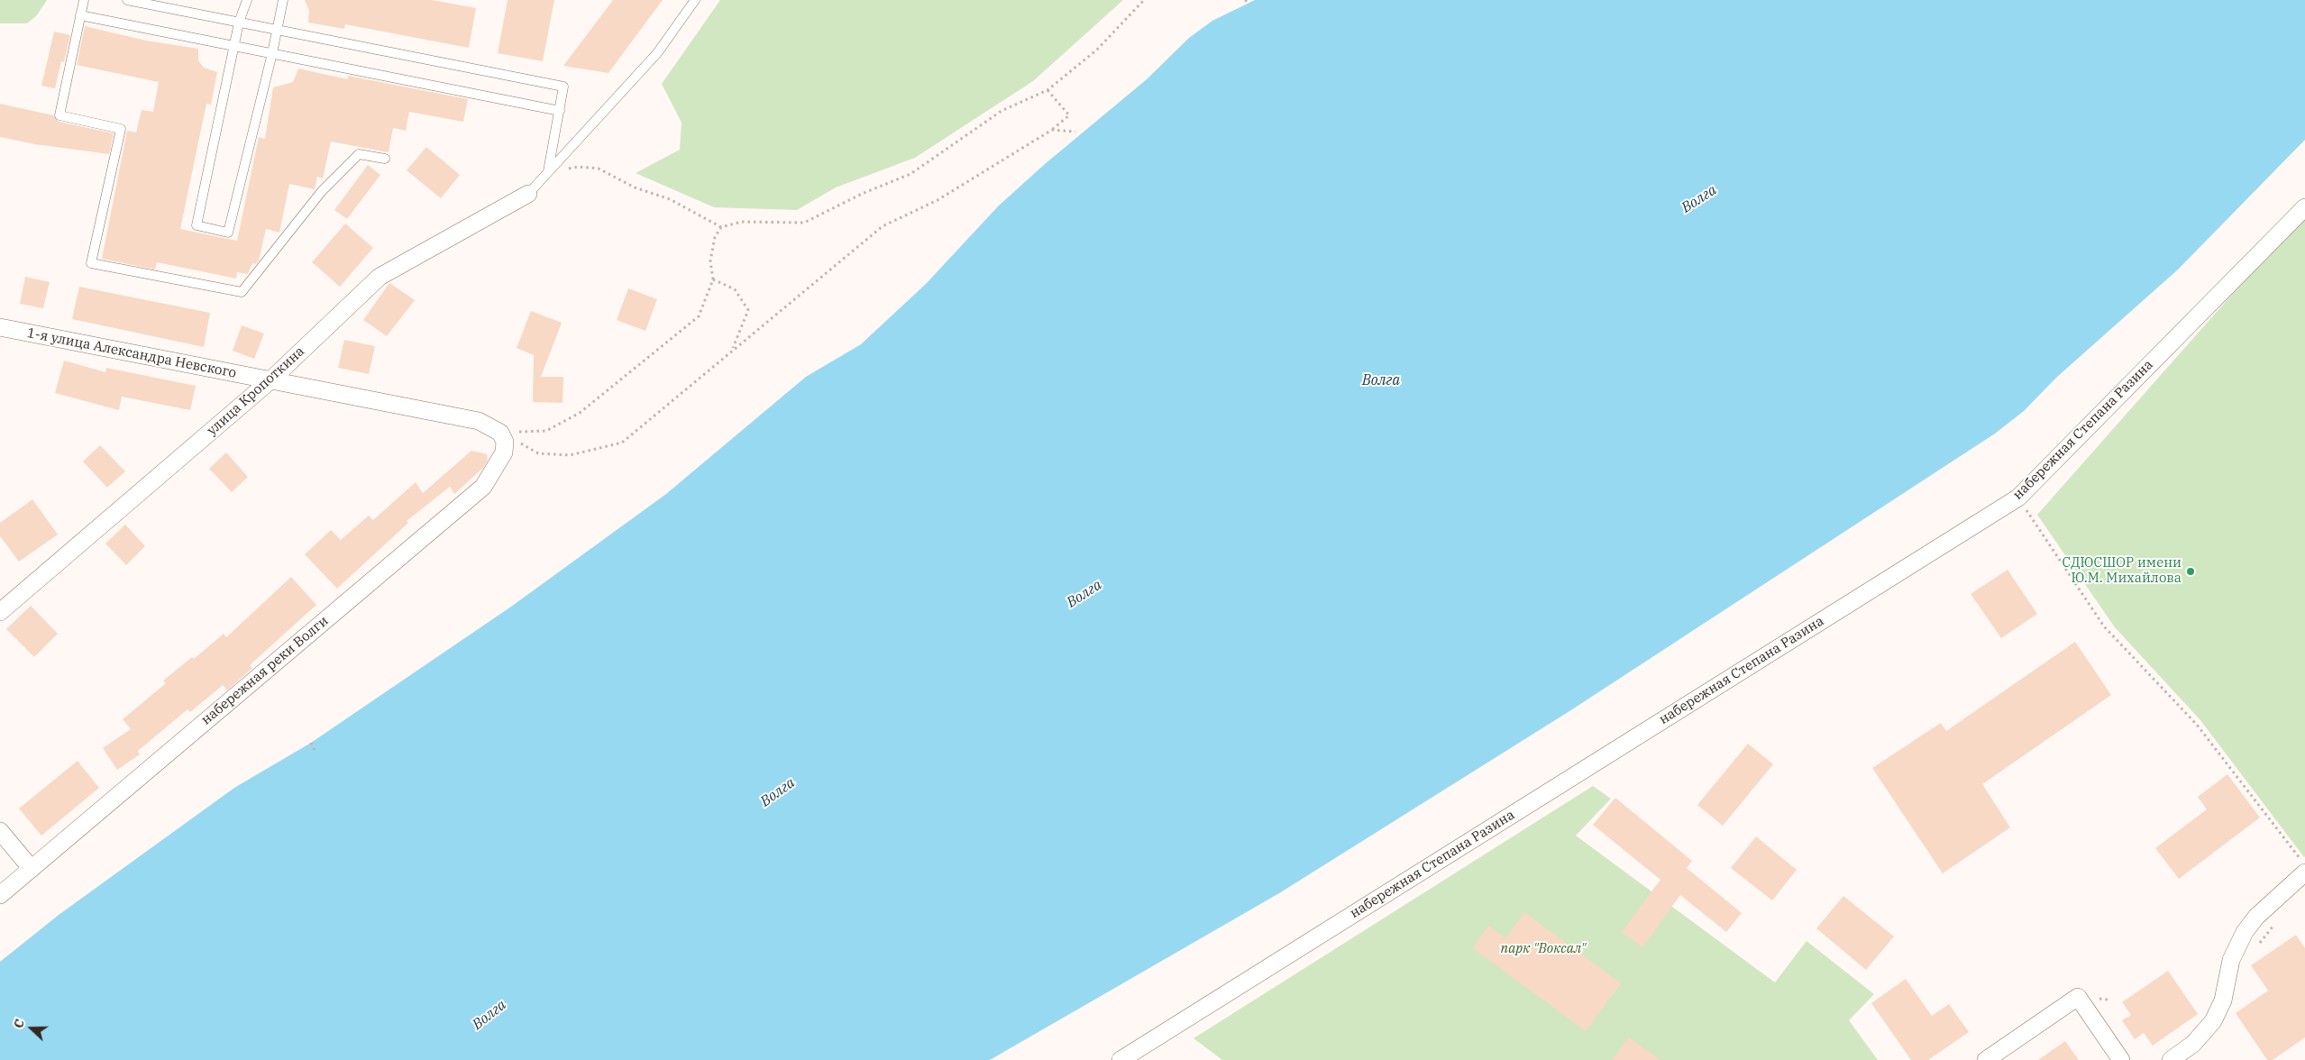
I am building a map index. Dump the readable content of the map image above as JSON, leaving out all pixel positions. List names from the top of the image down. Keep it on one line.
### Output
{"streets":{"street":["1-я улица Александра Невского","улица Кропоткина","набережная Степана Разина","набережная реки Волги"]},"crossings":[["1-я улица Александра Невского","улица Кропоткина"],["1-я улица Александра Невского","набережная реки Волги"]],"water":["Волга"],"parks":["парк \"Воксал\""],"places":["СДЮСШОР имени Ю.М. Михайлова"],"north":"left"}
